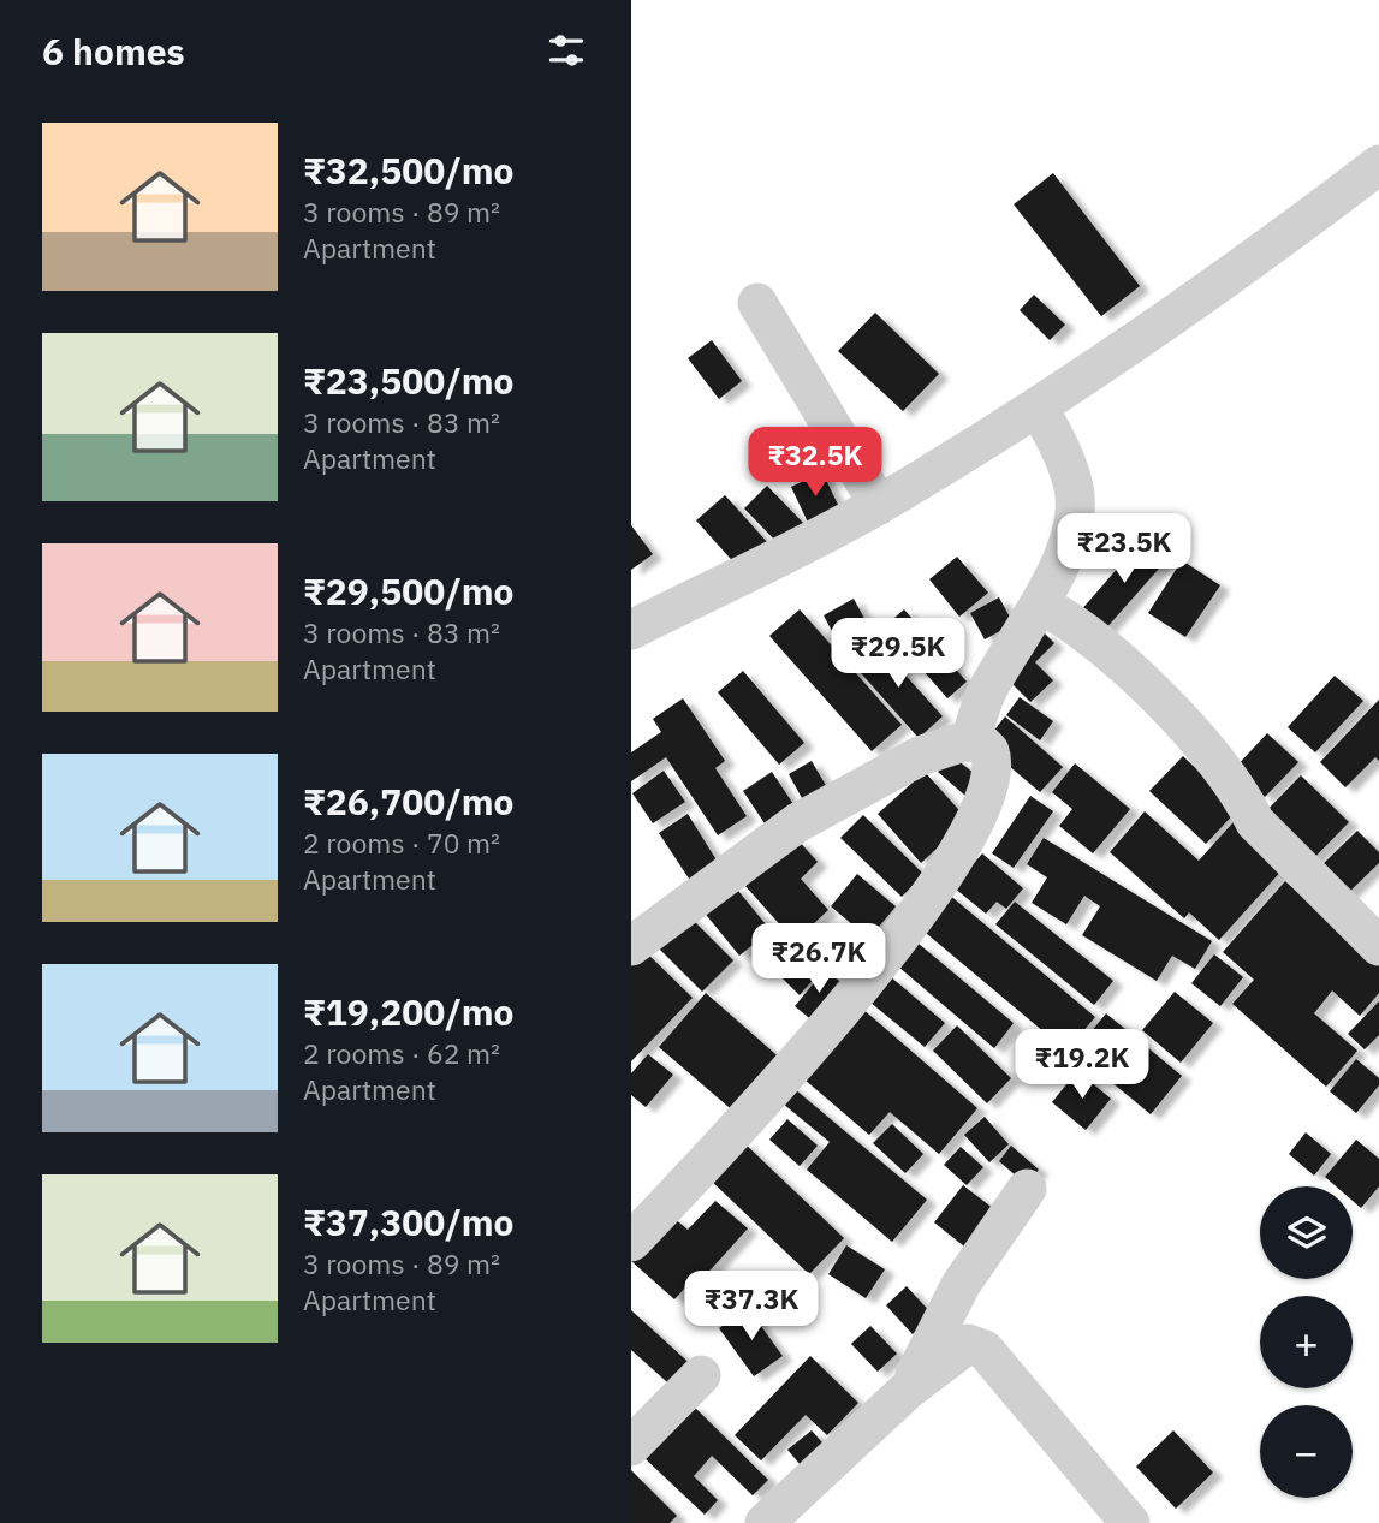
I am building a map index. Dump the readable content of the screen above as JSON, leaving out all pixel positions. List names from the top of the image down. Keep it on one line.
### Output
{"page":{"heading":"6 homes","list":[{"name":"₹32,500/mo","note":"3 rooms · 89 m² · Apartment"},{"name":"₹23,500/mo","note":"3 rooms · 83 m² · Apartment"},{"name":"₹29,500/mo","note":"3 rooms · 83 m² · Apartment"},{"name":"₹26,700/mo","note":"2 rooms · 70 m² · Apartment"},{"name":"₹19,200/mo","note":"2 rooms · 62 m² · Apartment"},{"name":"₹37,300/mo","note":"3 rooms · 89 m² · Apartment"}],"price":["₹32.5K","₹23.5K","₹29.5K","₹26.7K","₹19.2K","₹37.3K"],"map_buttons":["+","−"]}}
